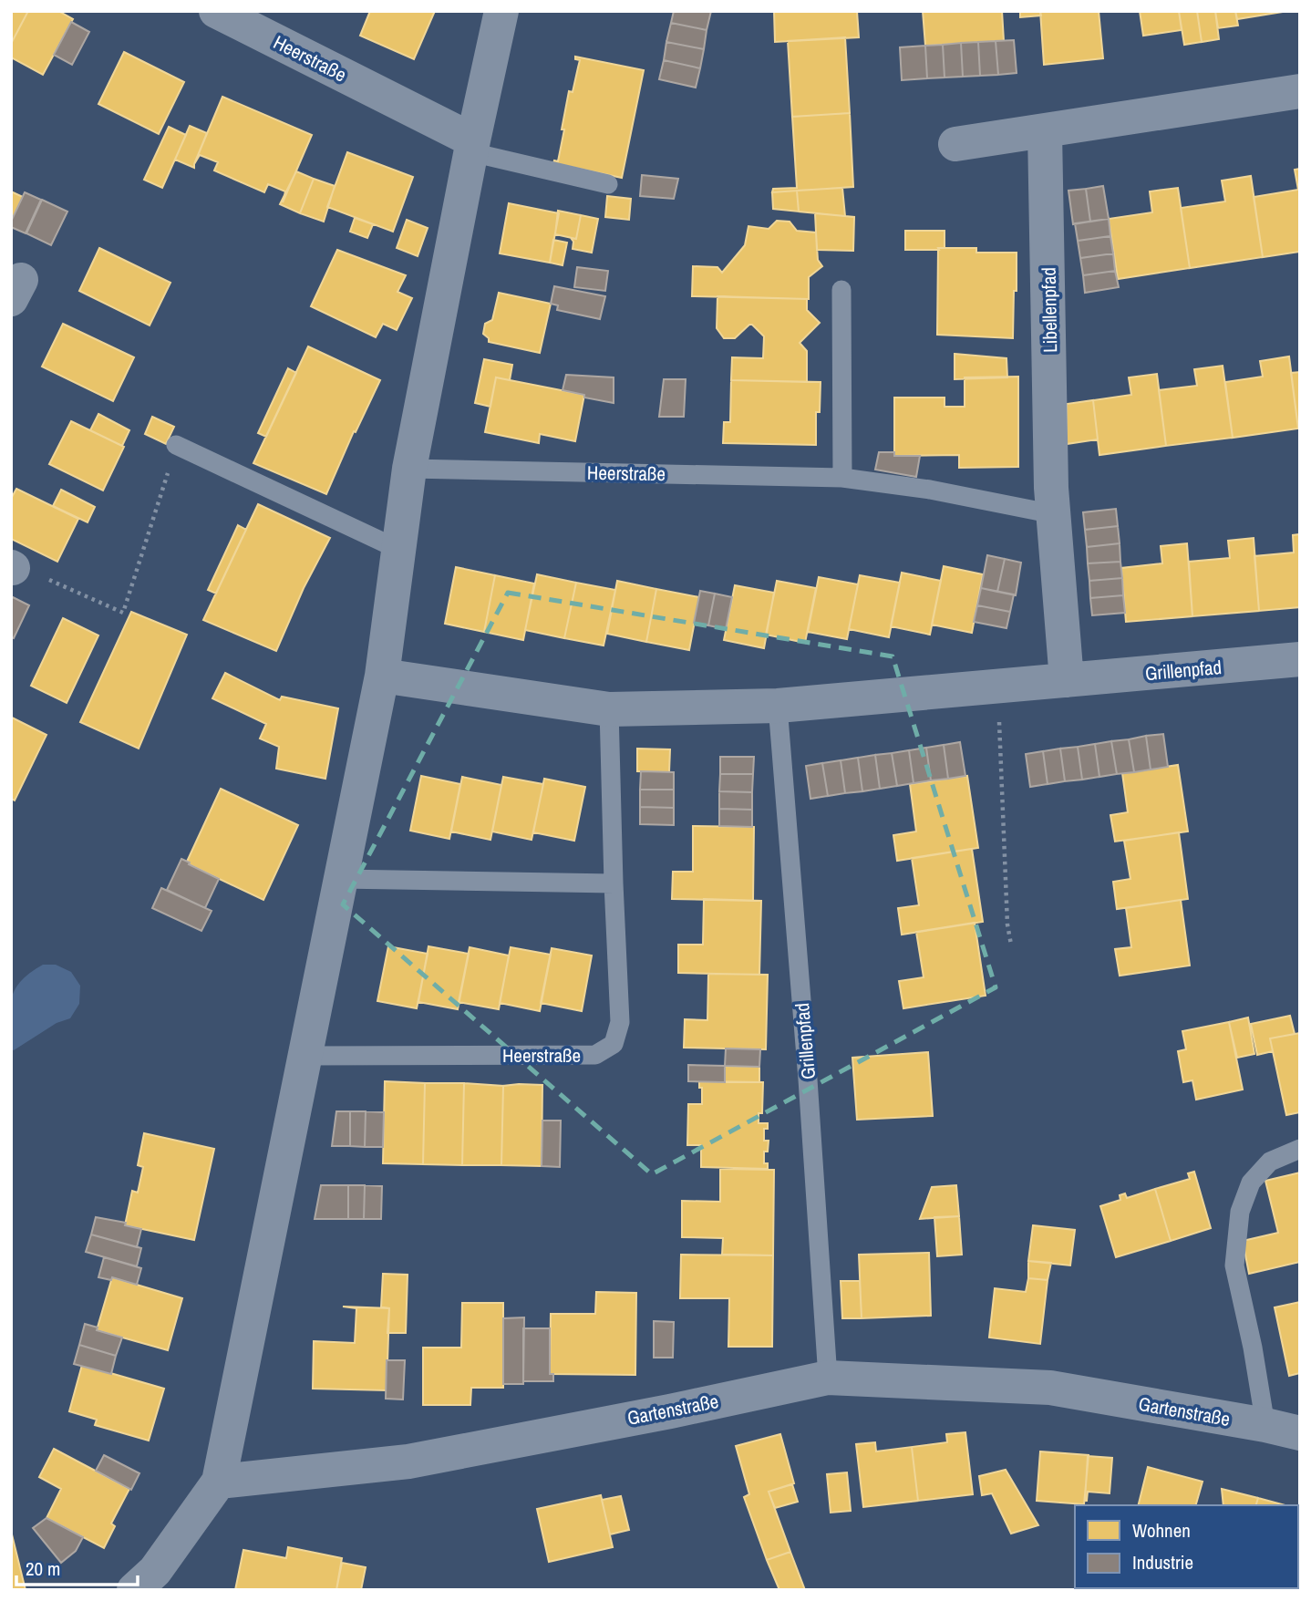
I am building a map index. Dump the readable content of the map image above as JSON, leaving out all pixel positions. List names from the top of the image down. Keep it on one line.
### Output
{"streets":{"street":["Heerstraße","Libellenpfad","Grillenpfad","Gartenstraße"]},"crossings":[["Heerstraße","Libellenpfad"],["Heerstraße","Grillenpfad"],["Grillenpfad","Gartenstraße"]],"legend":["Wohnen","Industrie"],"scale_bar":"20 m"}
